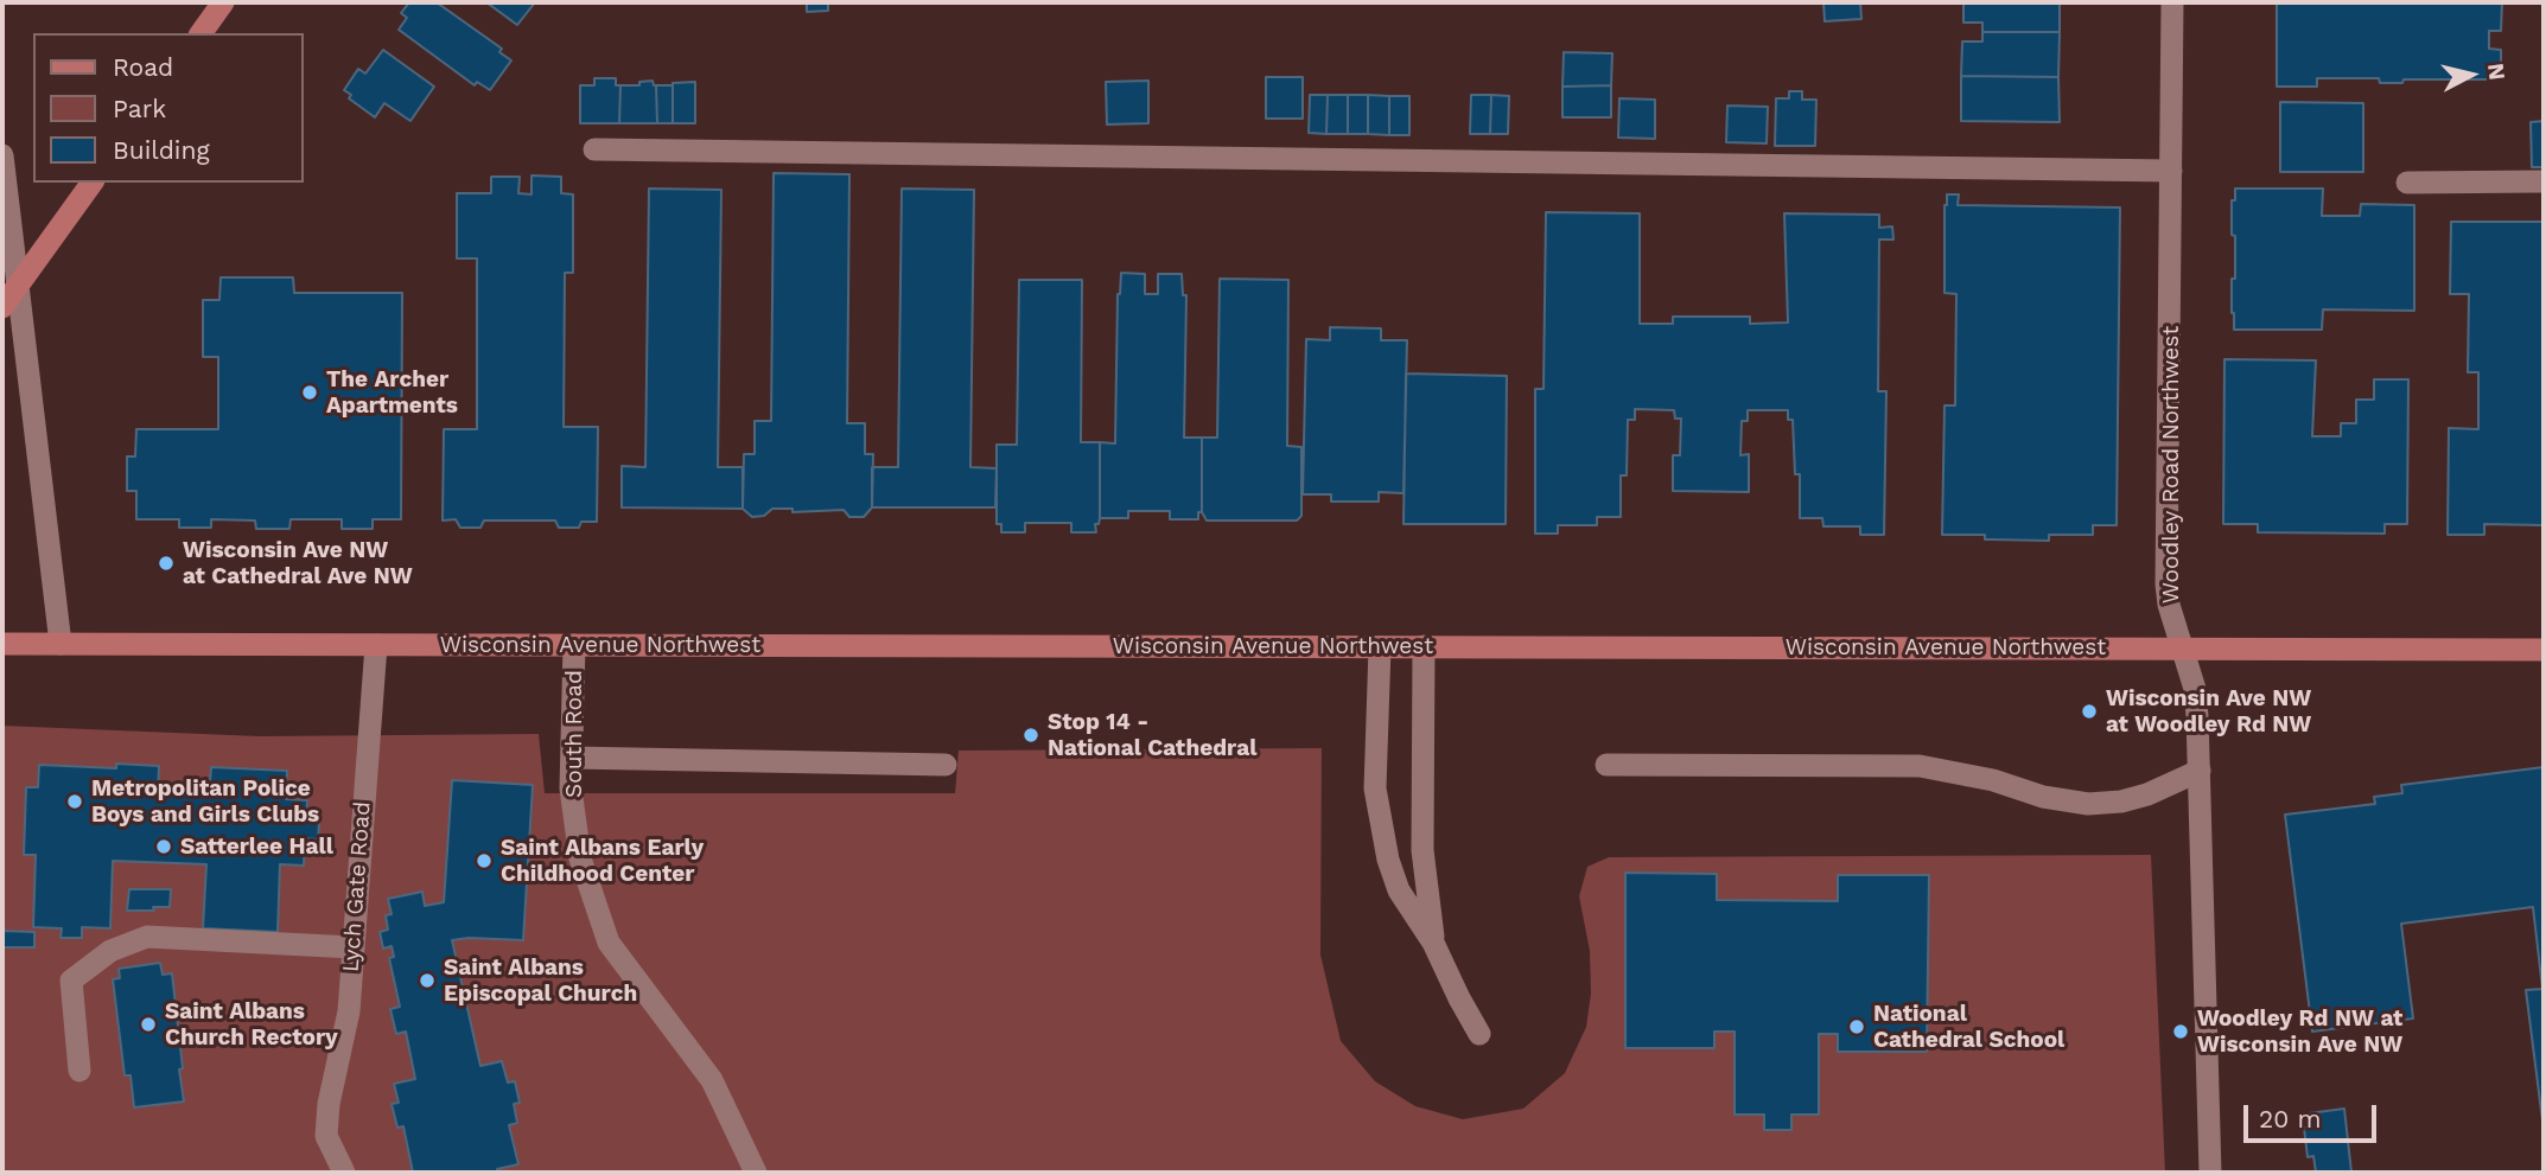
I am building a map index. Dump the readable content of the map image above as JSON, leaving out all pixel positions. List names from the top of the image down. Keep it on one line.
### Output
{"streets":{"main road":["Wisconsin Avenue Northwest"],"street":["Woodley Road Northwest","South Road","Lych Gate Road"]},"crossings":[["Woodley Road Northwest","Wisconsin Avenue Northwest"],["Wisconsin Avenue Northwest","South Road"],["Wisconsin Avenue Northwest","Lych Gate Road"]],"places":["The Archer Apartments","Wisconsin Ave NW at Cathedral Ave NW","Wisconsin Ave NW at Woodley Rd NW","Stop 14 - National Cathedral","Metropolitan Police Boys and Girls Clubs","Satterlee Hall","Saint Albans Early Childhood Center","Saint Albans Episcopal Church","Saint Albans Church Rectory","National Cathedral School","Woodley Rd NW at Wisconsin Ave NW"],"legend":["Road","Park","Building"],"scale_bar":"20 m","north":"right"}
